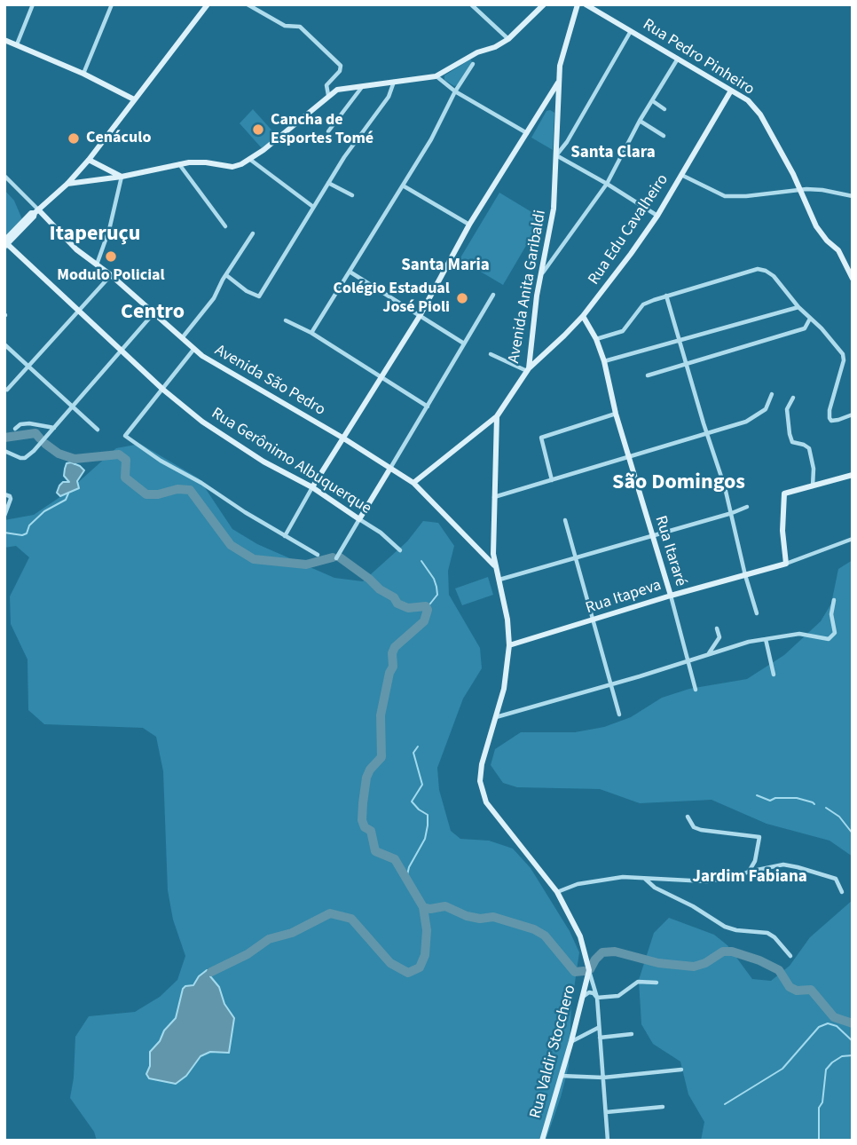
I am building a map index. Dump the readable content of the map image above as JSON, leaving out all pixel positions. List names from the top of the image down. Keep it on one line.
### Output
{"streets":{"street":["Rua Pedro Pinheiro","Rua Edu Cavalheiro","Avenida Anita Garibaldi","Avenida São Pedro","Rua Gerônimo Albuquerque","Rua Itararé","Rua Itapeva","Rua Valdir Stocchero"]},"crossings":[["Rua Pedro Pinheiro","Rua Edu Cavalheiro"],["Rua Edu Cavalheiro","Avenida Anita Garibaldi"],["Rua Edu Cavalheiro","Rua Itararé"],["Avenida Anita Garibaldi","Avenida São Pedro"],["Rua Itararé","Rua Itapeva"]],"districts":["Santa Clara","Itaperuçu","Santa Maria","Centro","São Domingos","Jardim Fabiana"],"places":["Cancha de Esportes Tomé","Cenáculo","Modulo Policial","Colégio Estadual José Pioli"]}
